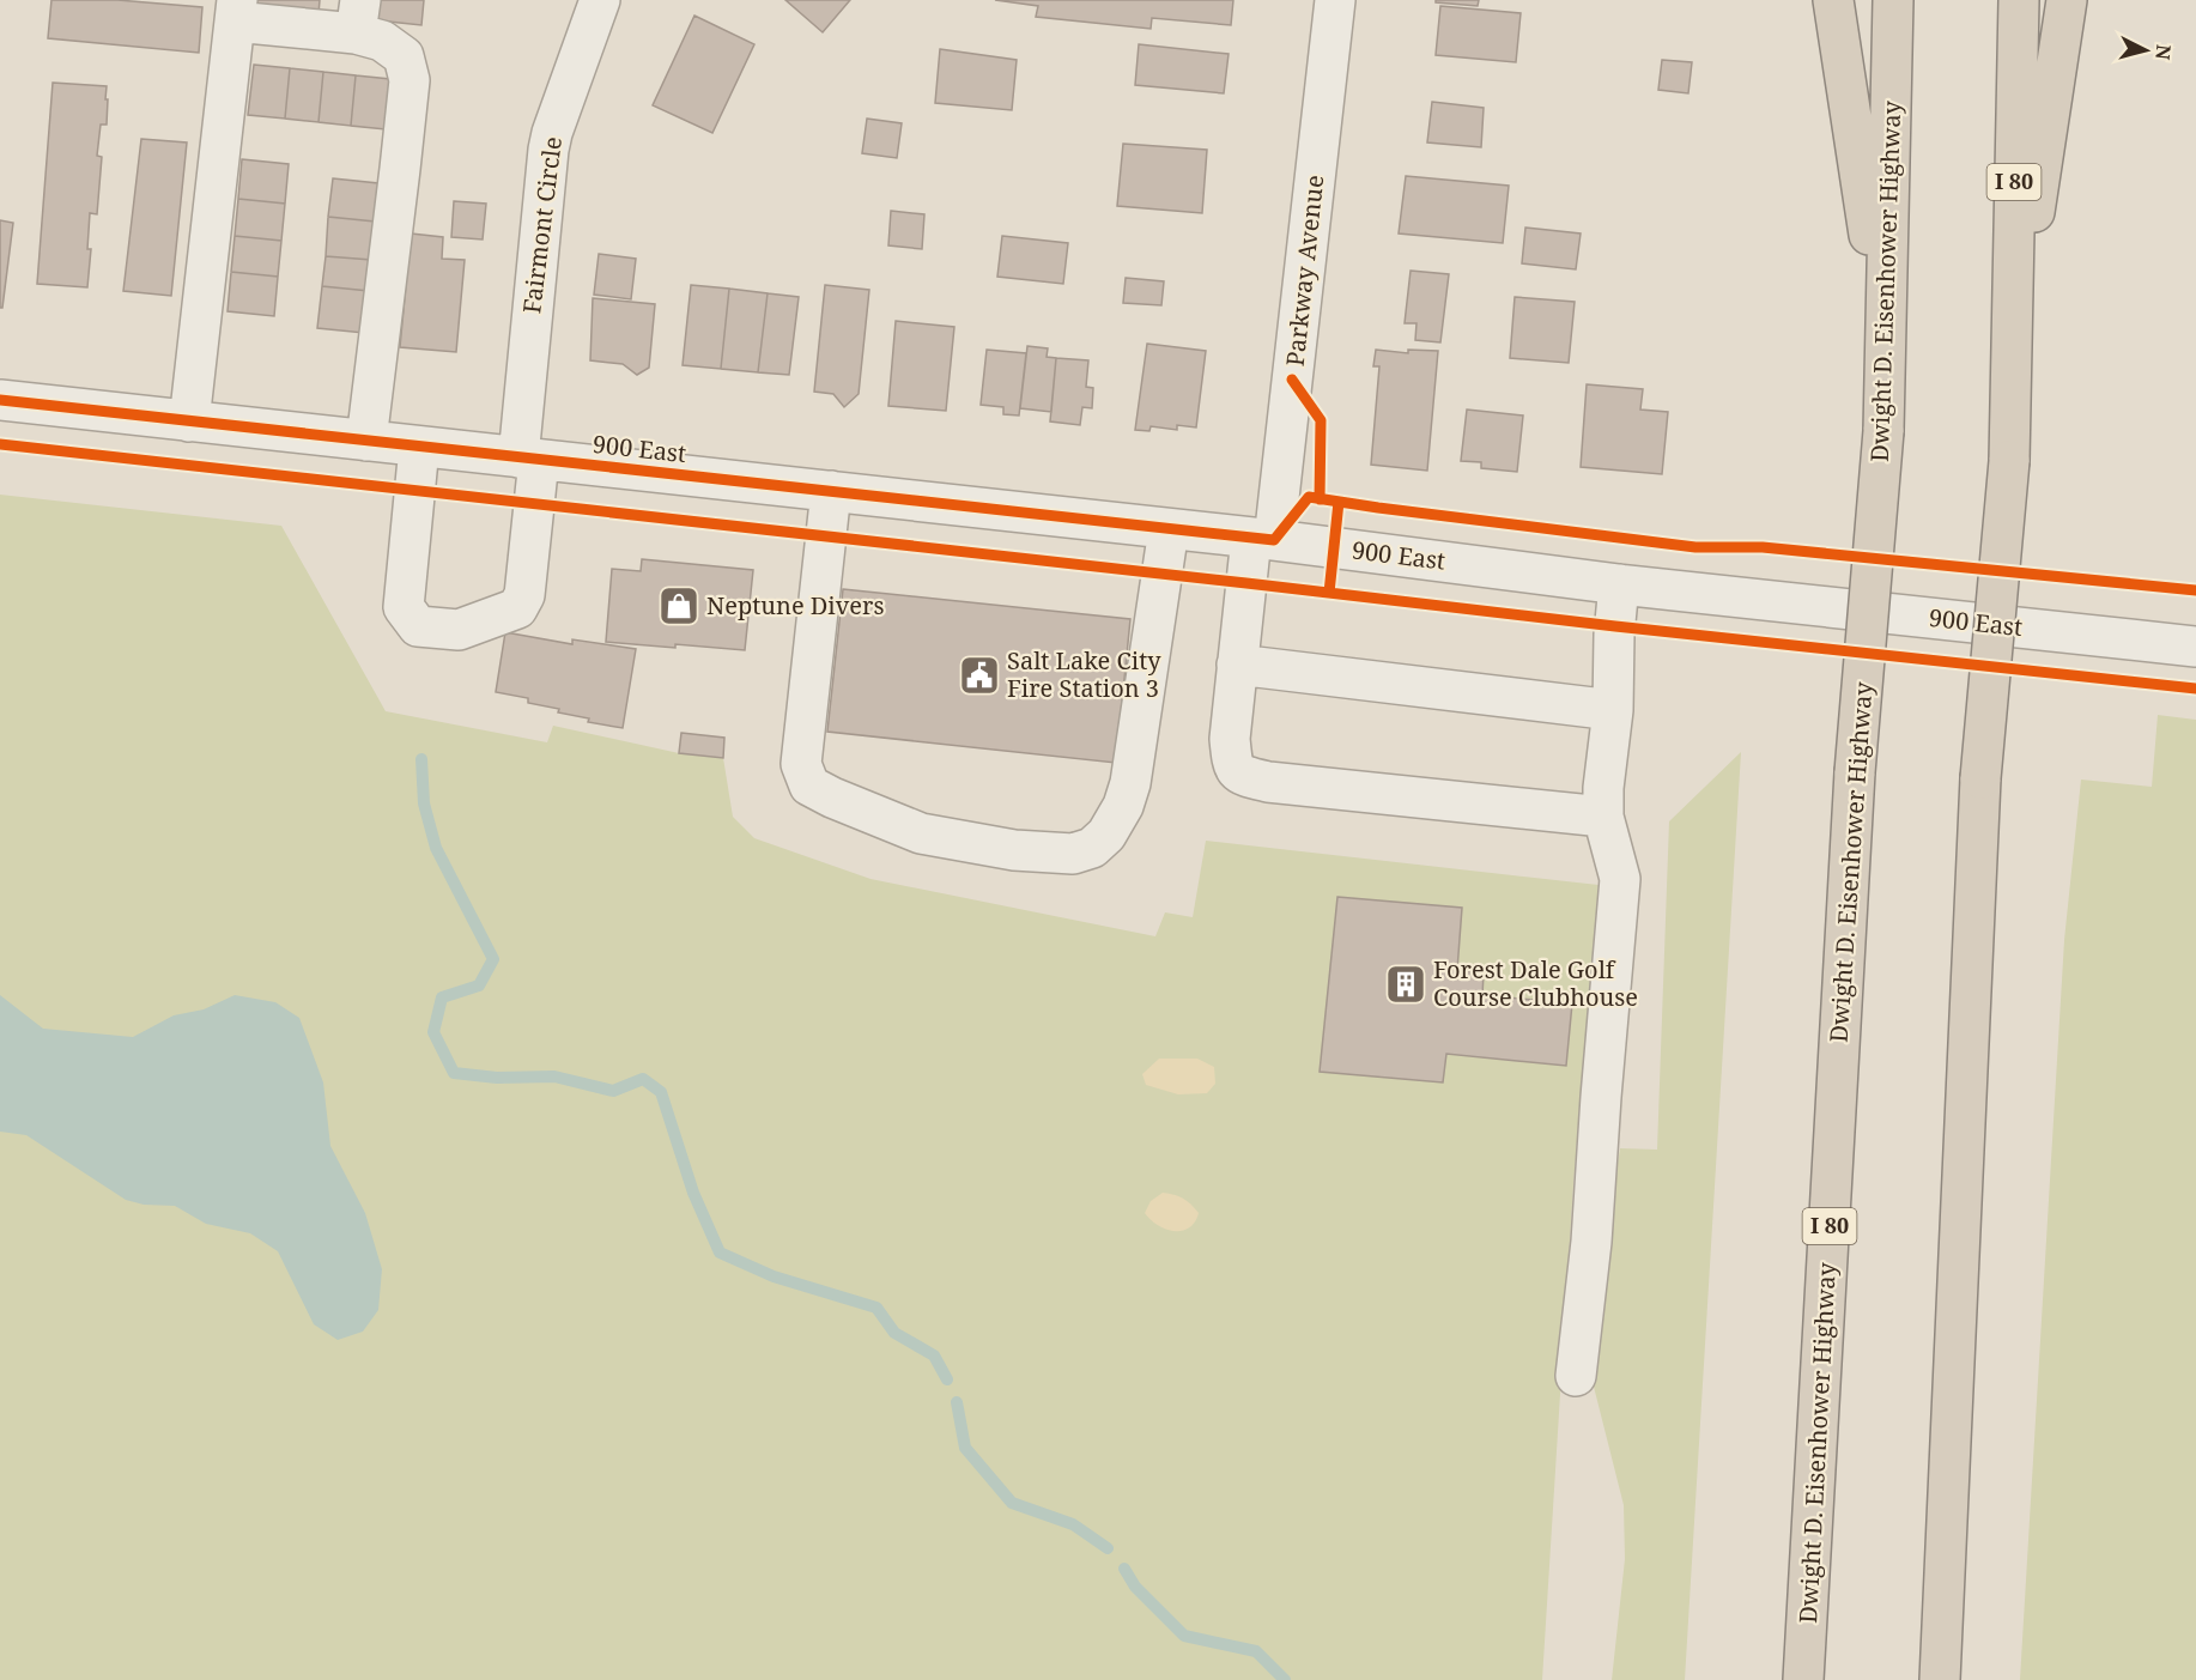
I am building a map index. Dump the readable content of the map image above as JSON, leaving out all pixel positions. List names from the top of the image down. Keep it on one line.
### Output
{"streets":{"highway":["I 80","Dwight D. Eisenhower Highway"],"street":["Fairmont Circle","Parkway Avenue","900 East"]},"crossings":[["Fairmont Circle","900 East"],["Parkway Avenue","900 East"]],"places":{"shop":["Neptune Divers"],"public building":["Salt Lake City Fire Station 3"],"building":["Forest Dale Golf Course Clubhouse"]},"north":"right"}
